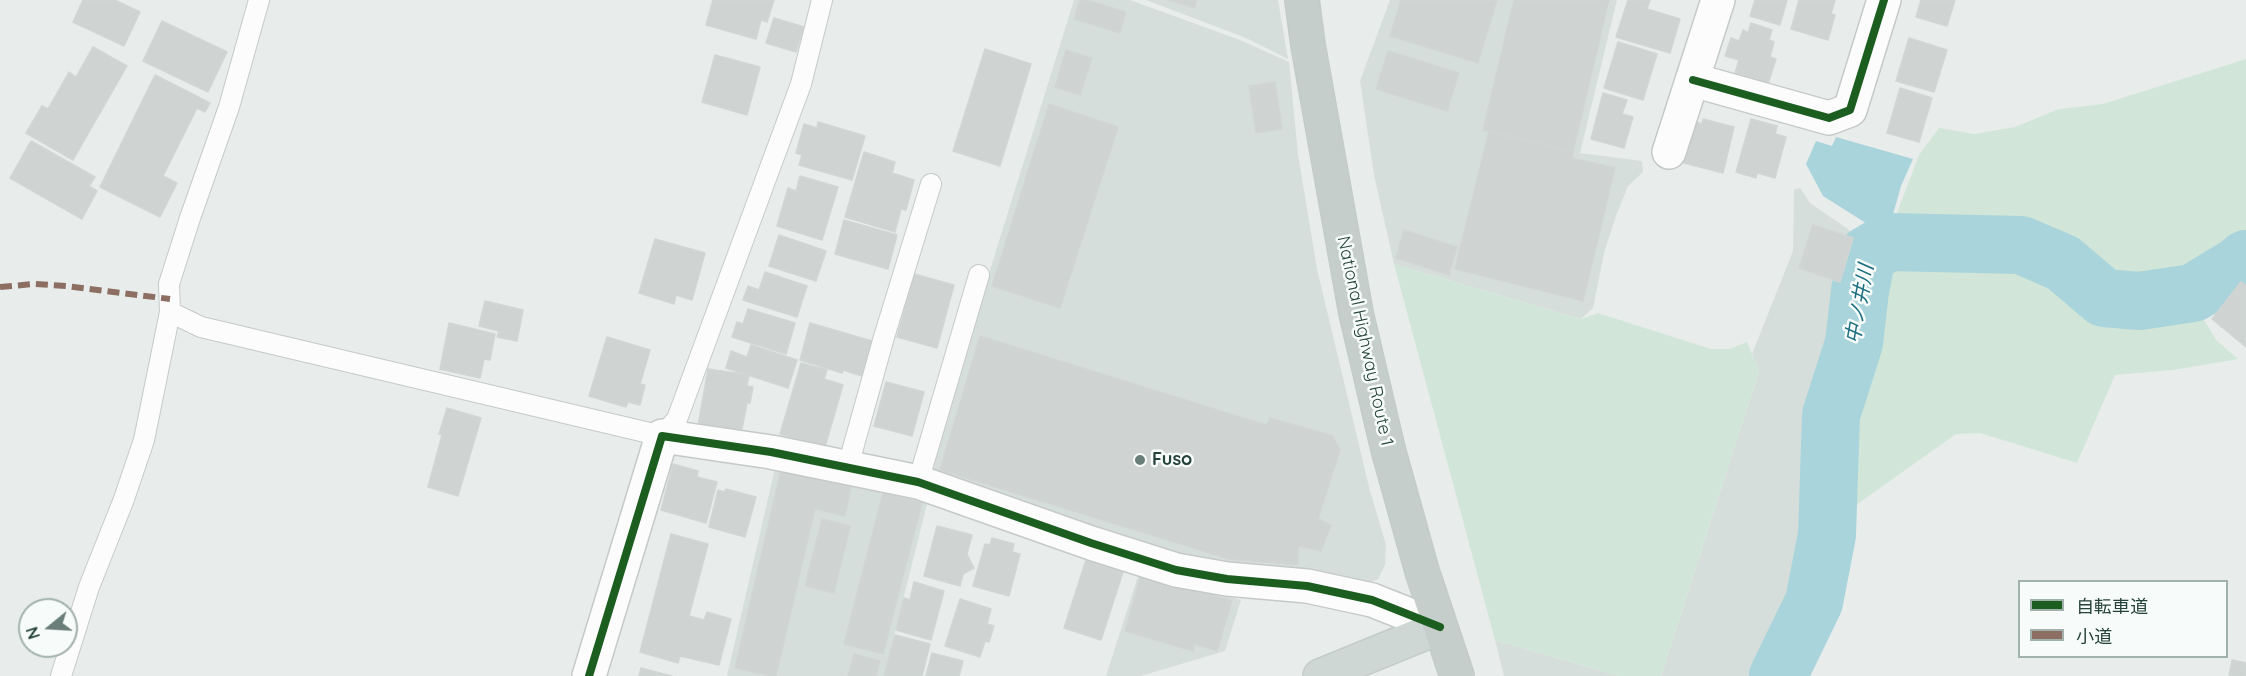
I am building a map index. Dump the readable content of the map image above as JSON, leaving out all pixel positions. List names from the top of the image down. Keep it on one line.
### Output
{"streets":{"highway":["National Highway Route 1"]},"water":["中ノ井川"],"places":["Fuso"],"legend":["自転車道","小道"],"north":"left"}
